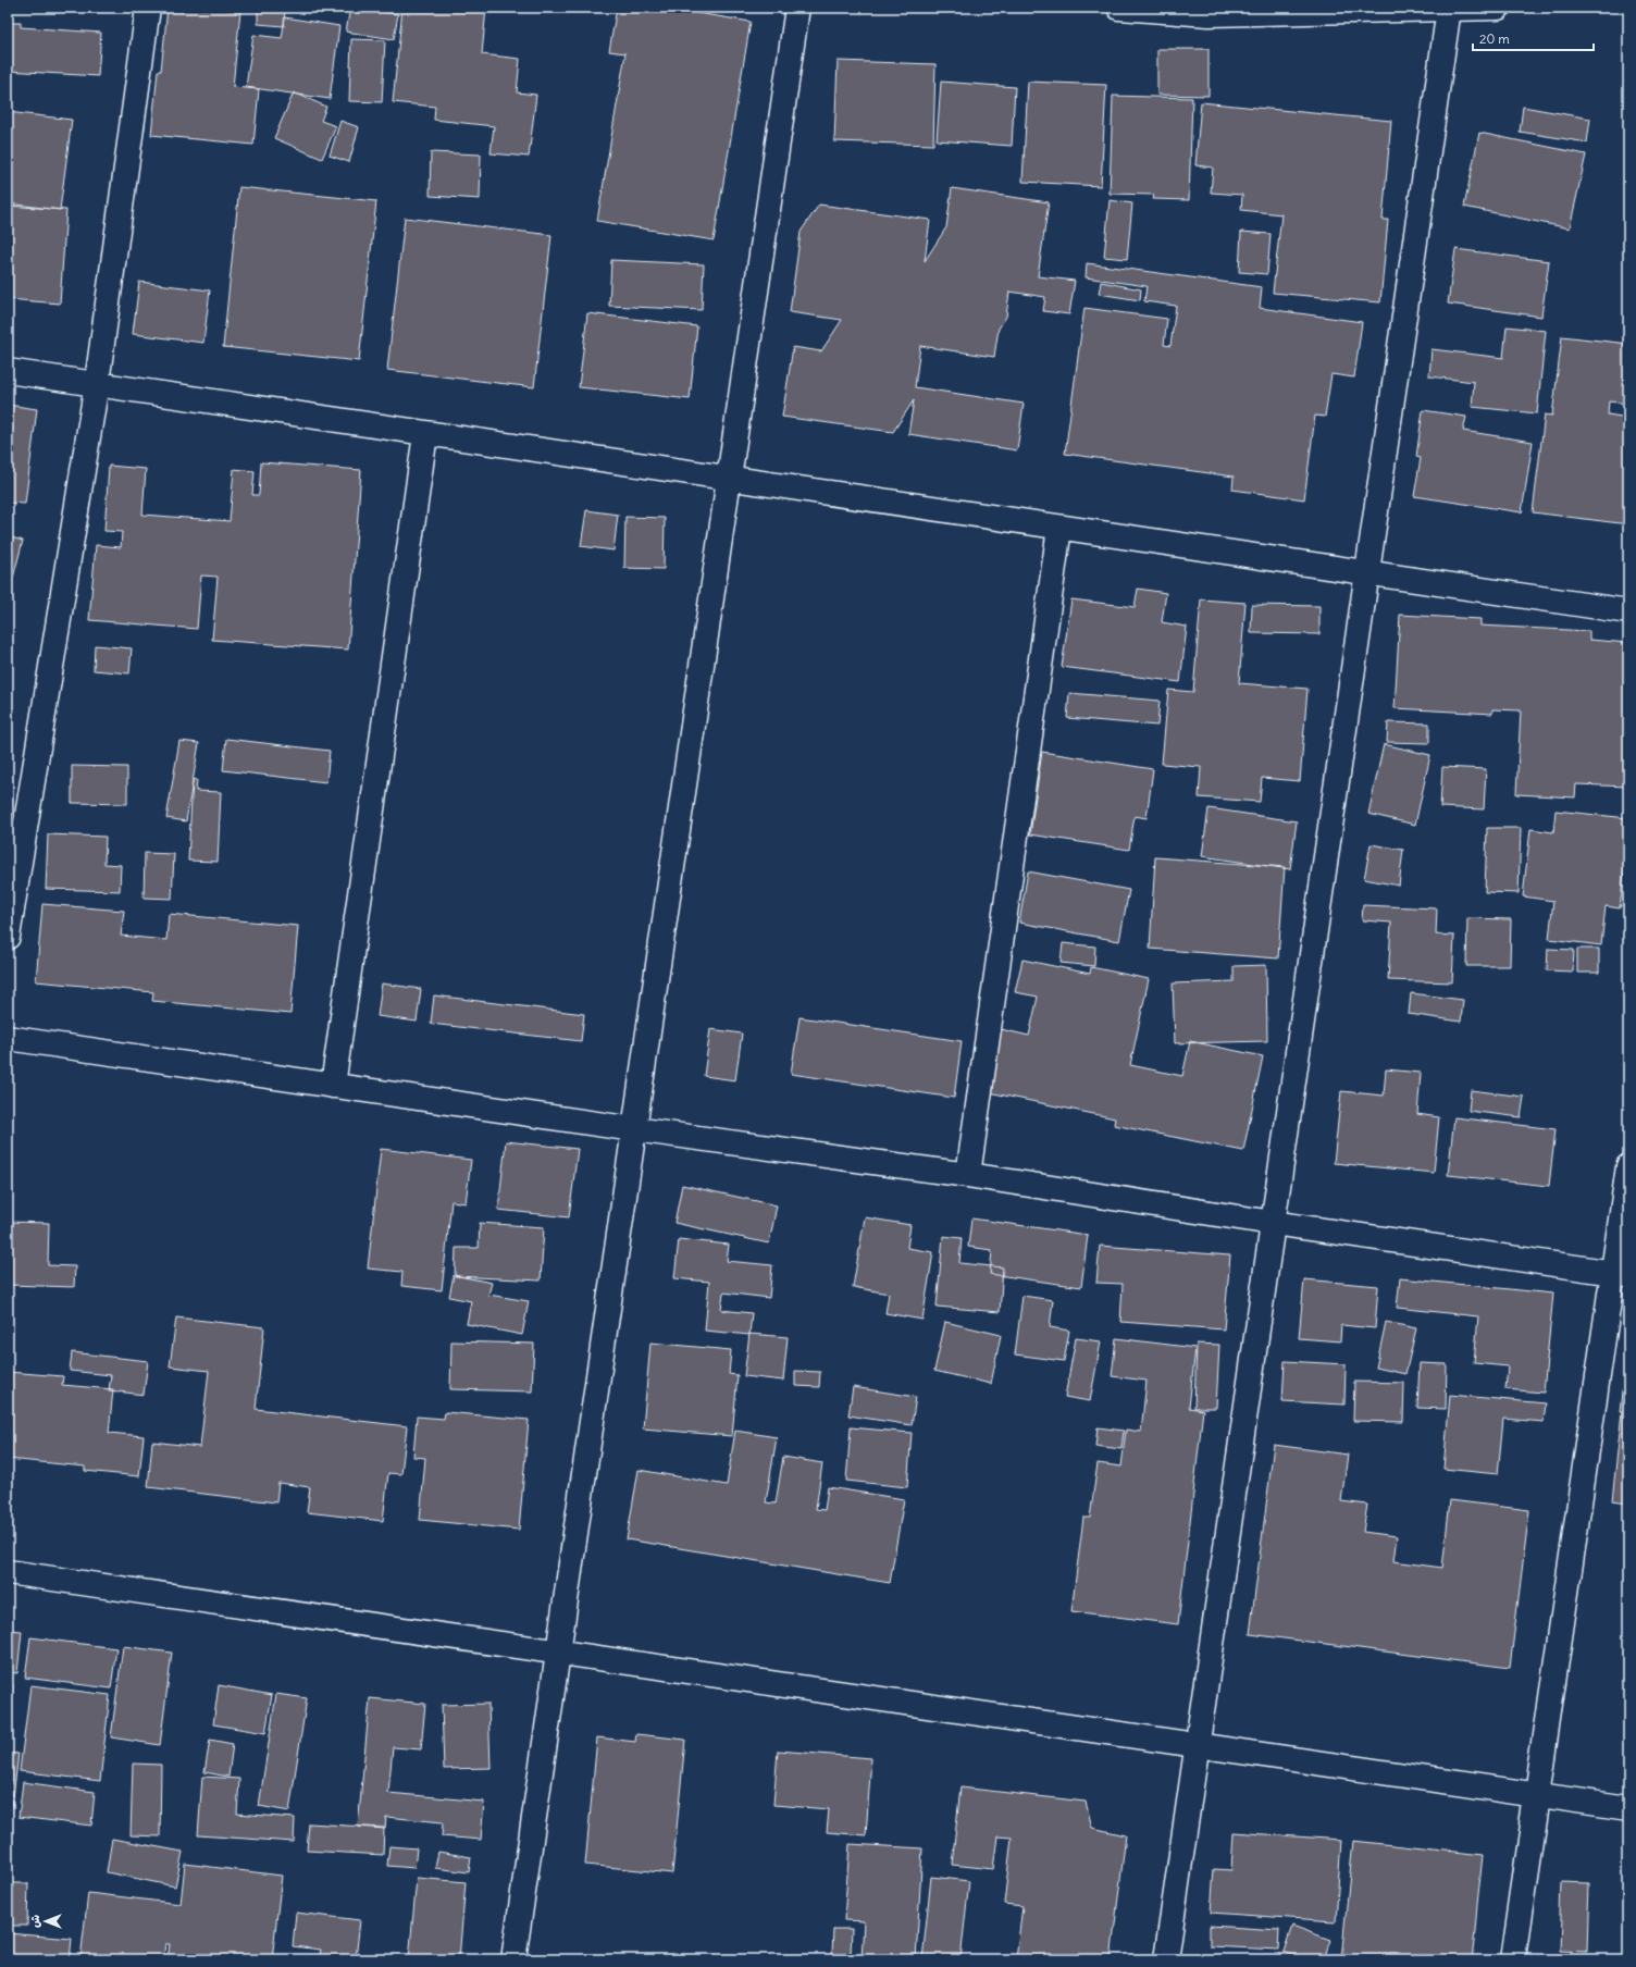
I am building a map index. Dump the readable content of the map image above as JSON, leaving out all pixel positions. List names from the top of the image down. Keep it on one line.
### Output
{"scale_bar":"20 m","north":"left"}
